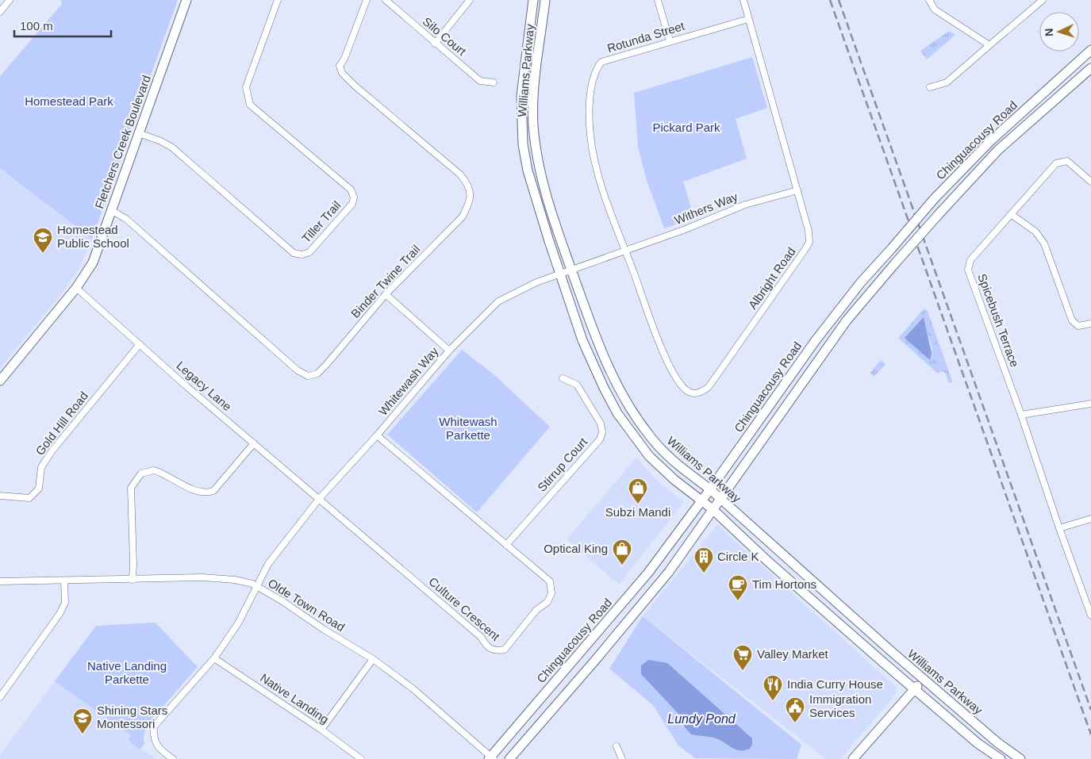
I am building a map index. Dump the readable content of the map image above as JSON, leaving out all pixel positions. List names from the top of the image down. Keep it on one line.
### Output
{"streets":{"main road":["Williams Parkway","Chinguacousy Road","Fletchers Creek Boulevard"],"street":["Silo Court","Rotunda Street","Withers Way","Tiller Trail","Albright Road","Binder Twine Trail","Spicebush Terrace","Whitewash Way","Legacy Lane","Gold Hill Road","Stirrup Court","Olde Town Road","Culture Crescent","Native Landing"]},"crossings":[["Rotunda Street","Withers Way"],["Rotunda Street","Albright Road"],["Rotunda Street","Whitewash Way"],["Williams Parkway","Chinguacousy Road"],["Williams Parkway","Whitewash Way"],["Chinguacousy Road","Olde Town Road"],["Fletchers Creek Boulevard","Tiller Trail"],["Fletchers Creek Boulevard","Binder Twine Trail"],["Fletchers Creek Boulevard","Legacy Lane"],["Withers Way","Albright Road"],["Withers Way","Whitewash Way"],["Albright Road","Whitewash Way"],["Whitewash Way","Legacy Lane"],["Whitewash Way","Olde Town Road"],["Whitewash Way","Culture Crescent"],["Legacy Lane","Gold Hill Road"],["Legacy Lane","Culture Crescent"],["Stirrup Court","Culture Crescent"]],"water":["Lundy Pond"],"parks":["Homestead Park","Pickard Park","Whitewash Parkette","Native Landing Parkette"],"places":{"school or university":["Homestead Public School","Shining Stars Montessori"],"shop":["Subzi Mandi","Optical King"],"building":["Circle K"],"cafe":["Tim Hortons"],"supermarket":["Valley Market"],"restaurant":["India Curry House"],"public building":["Immigration Services"]},"scale_bar":"100 m","north":"left"}
